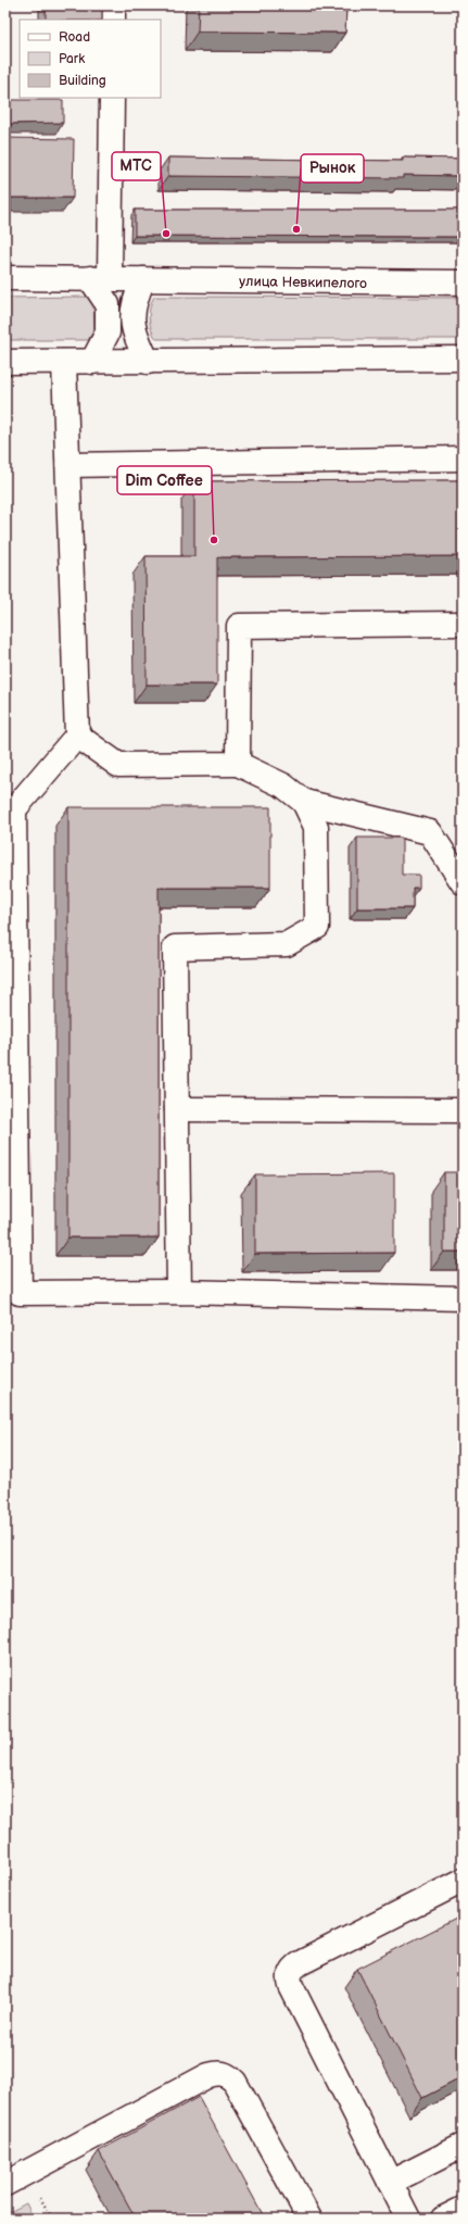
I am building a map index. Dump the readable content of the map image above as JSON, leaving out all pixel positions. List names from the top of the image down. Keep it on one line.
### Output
{"streets":{"street":["улица Невкипелого"]},"places":["Рынок","МТС","Dim Coffee"],"legend":["Road","Park","Building"]}
